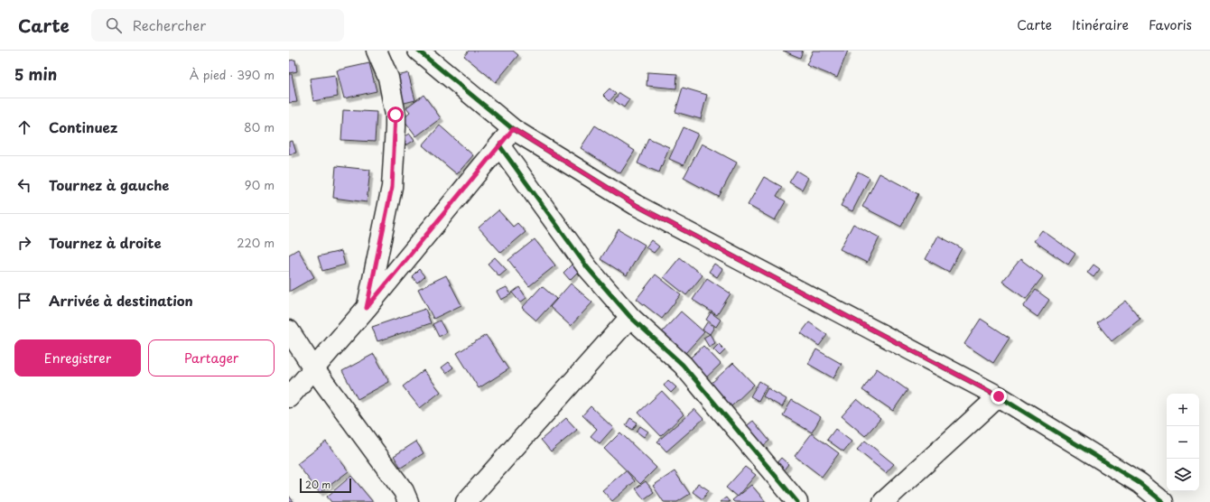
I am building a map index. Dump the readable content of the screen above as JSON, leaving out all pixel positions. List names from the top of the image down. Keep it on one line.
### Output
{"scale_bar":"20 m","page":{"header":"Carte","search":"Rechercher","nav":["Carte","Itinéraire","Favoris"],"heading":["5 min","À pied · 390 m"],"list":[["Continuez","80 m"],["Tournez à gauche","90 m"],["Tournez à droite","220 m"],"Arrivée à destination"],"buttons":["Enregistrer","Partager"],"map_buttons":["+","−"],"scale":"20 m"}}
